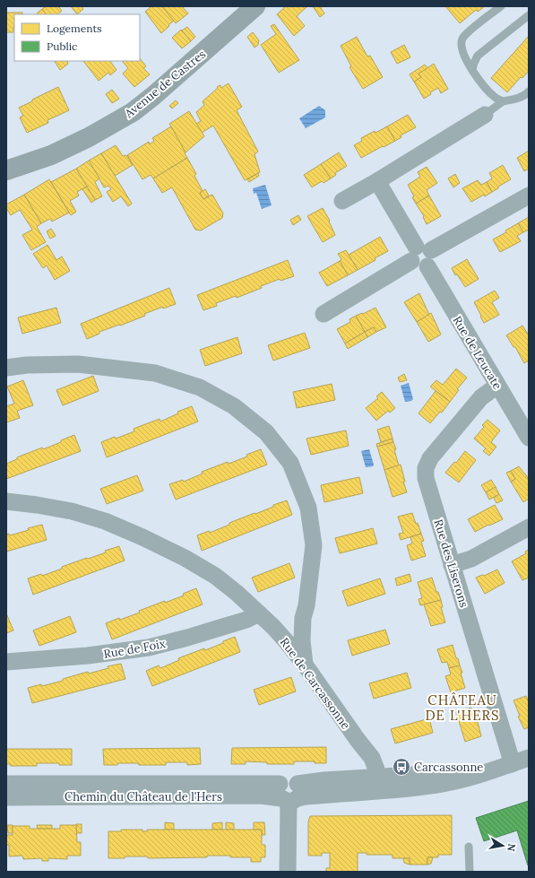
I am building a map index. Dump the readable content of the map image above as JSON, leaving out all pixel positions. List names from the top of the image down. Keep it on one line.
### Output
{"streets":{"main road":["Avenue de Castres"],"street":["Rue de Leucate","Rue des Liserons","Rue de Foix","Rue de Carcassonne","Chemin du Château de l'Hers"]},"crossings":[["Rue de Leucate","Rue des Liserons"],["Rue des Liserons","Chemin du Château de l'Hers"],["Rue de Foix","Rue de Carcassonne"],["Rue de Carcassonne","Chemin du Château de l'Hers"]],"districts":["CHÂTEAU DE L'HERS"],"places":{"bus stop":["Carcassonne"]},"legend":["Logements","Public"],"north":"right"}
